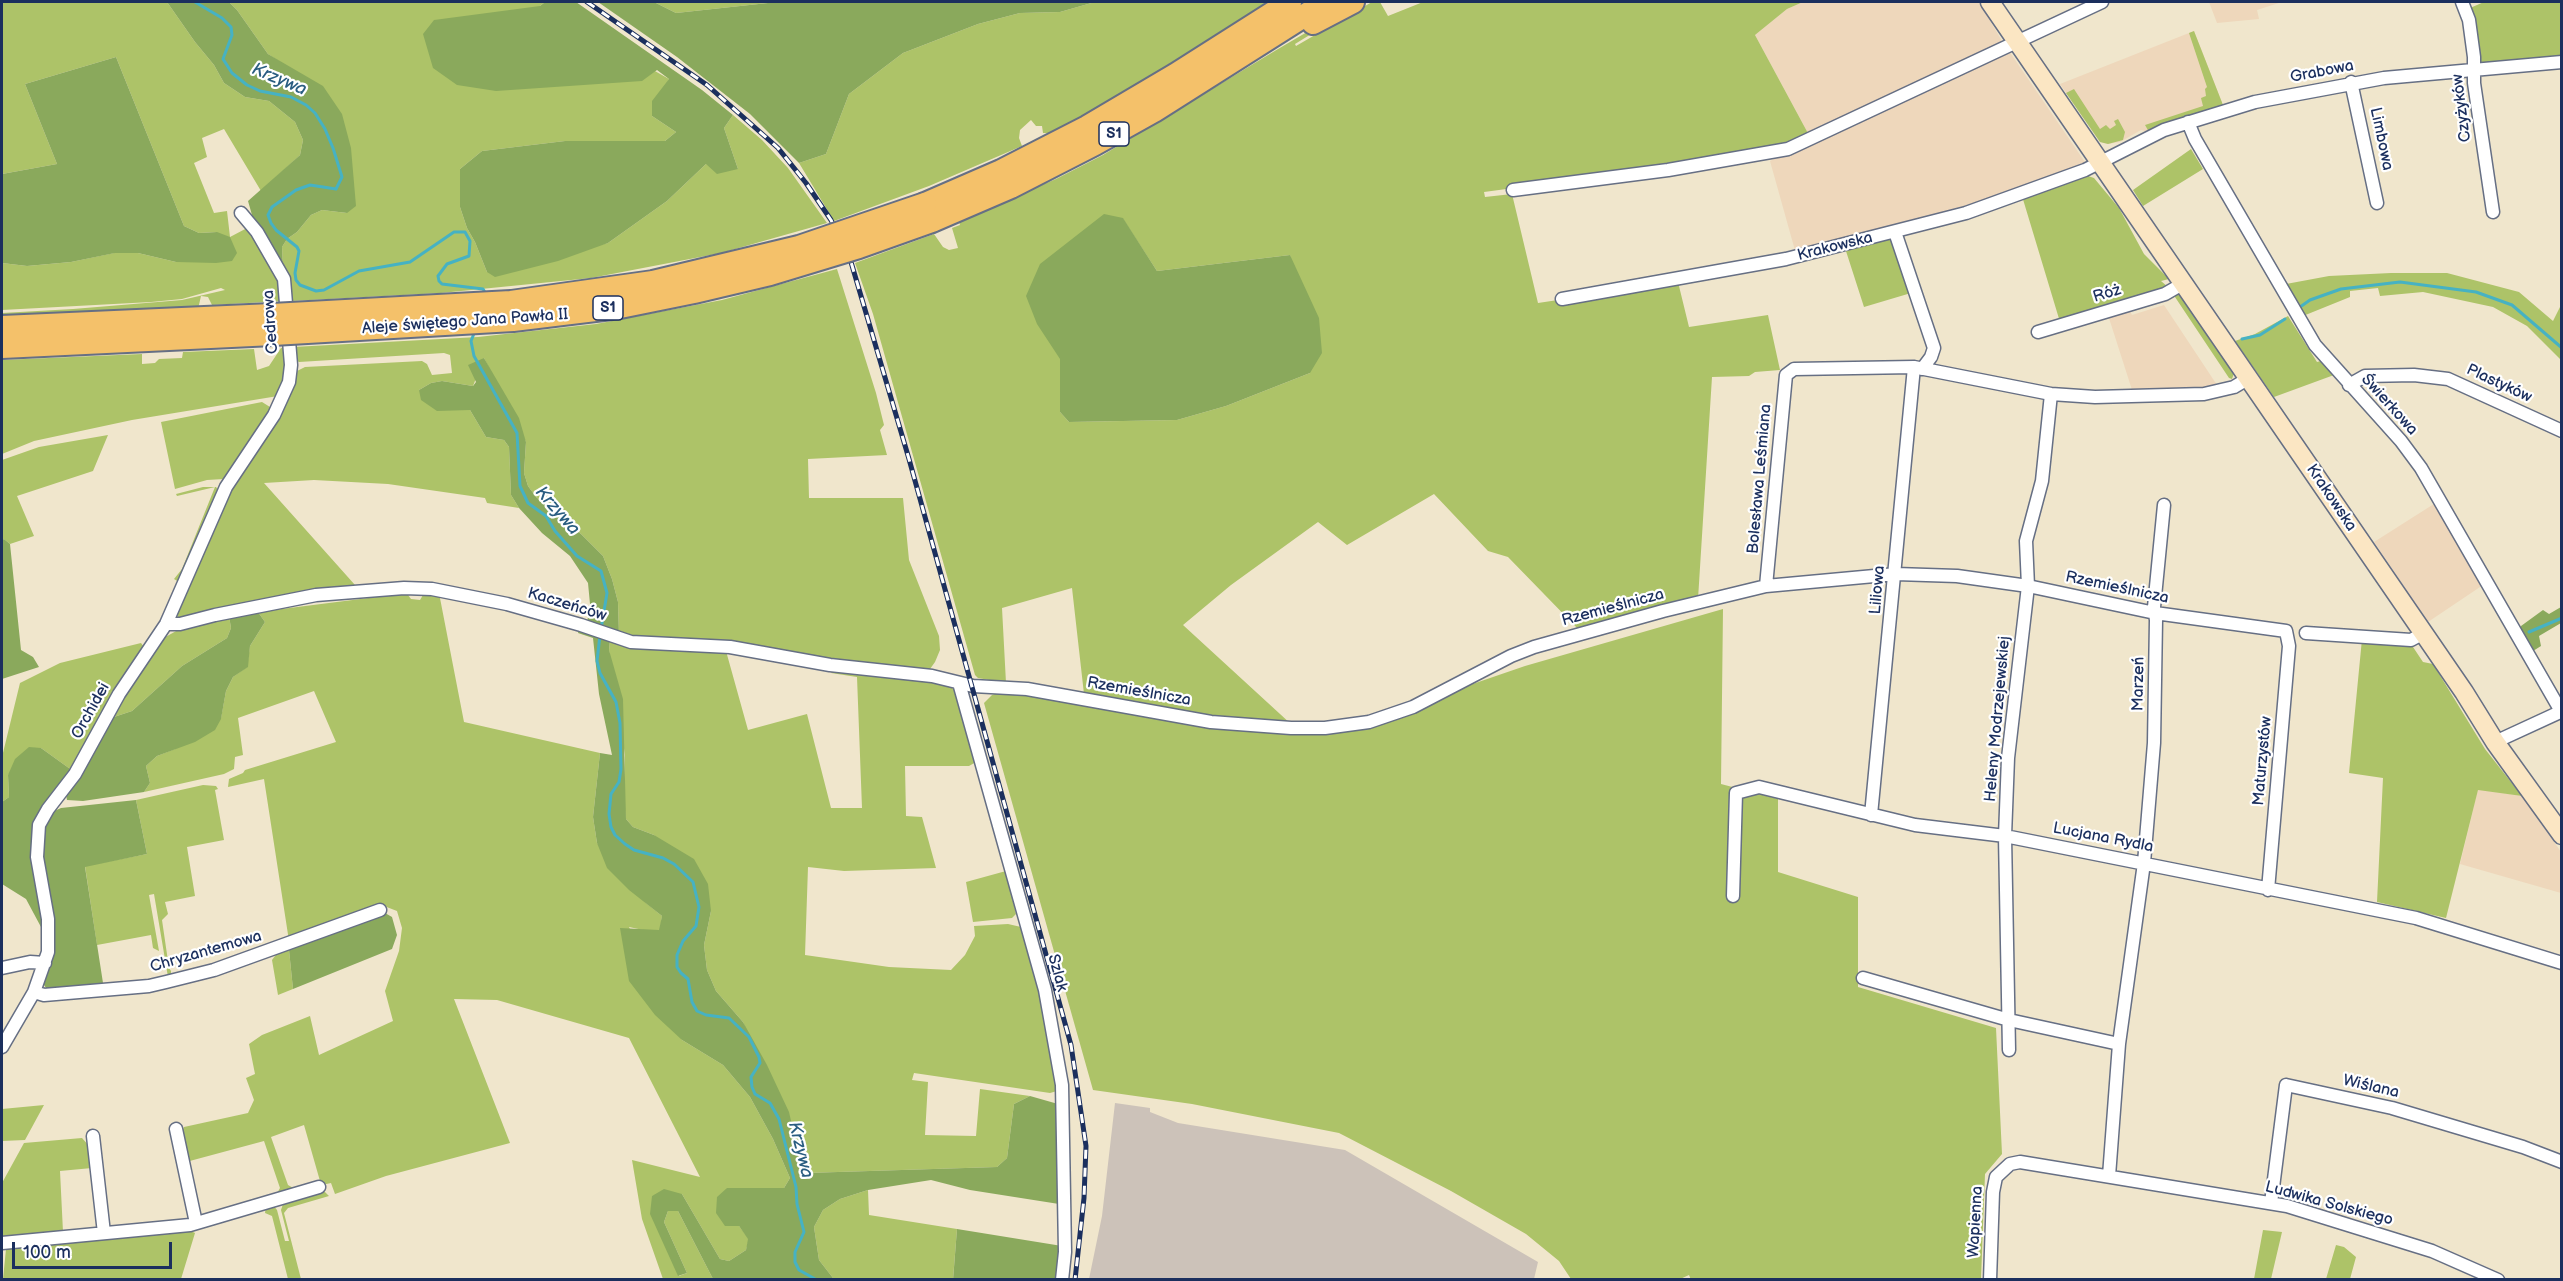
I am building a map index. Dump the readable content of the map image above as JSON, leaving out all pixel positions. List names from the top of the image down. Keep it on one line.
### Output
{"streets":{"highway":["S1","Aleje świętego Jana Pawła II"],"main road":["Krakowska"],"street":["Grabowa","Czyżyków","Limbowa","Róż","Cedrowa","Plastyków","Świerkowa","Bolesława Leśmiana","Rzemieślnicza","Liliowa","Kaczeńców","Marzeń","Orchidei","Heleny Modrzejewskiej","Maturzystów","Lucjana Rydla","Chryzantemowa","Szlak","Wiślana","Ludwika Solskiego","Wapienna"]},"crossings":[["Grabowa","Czyżyków"],["Grabowa","Limbowa"],["Grabowa","Krakowska"],["Grabowa","Świerkowa"],["Krakowska","Róż"],["Krakowska","Liliowa"],["Cedrowa","Orchidei"],["Plastyków","Świerkowa"],["Bolesława Leśmiana","Rzemieślnicza"],["Bolesława Leśmiana","Liliowa"],["Rzemieślnicza","Liliowa"],["Rzemieślnicza","Kaczeńców"],["Rzemieślnicza","Marzeń"],["Rzemieślnicza","Heleny Modrzejewskiej"],["Rzemieślnicza","Maturzystów"],["Rzemieślnicza","Szlak"],["Liliowa","Lucjana Rydla"],["Kaczeńców","Orchidei"],["Kaczeńców","Szlak"],["Marzeń","Lucjana Rydla"],["Orchidei","Chryzantemowa"],["Heleny Modrzejewskiej","Lucjana Rydla"],["Maturzystów","Lucjana Rydla"],["Wiślana","Ludwika Solskiego"],["Ludwika Solskiego","Wapienna"]],"water":["Krzywa"],"scale_bar":"100 m"}
